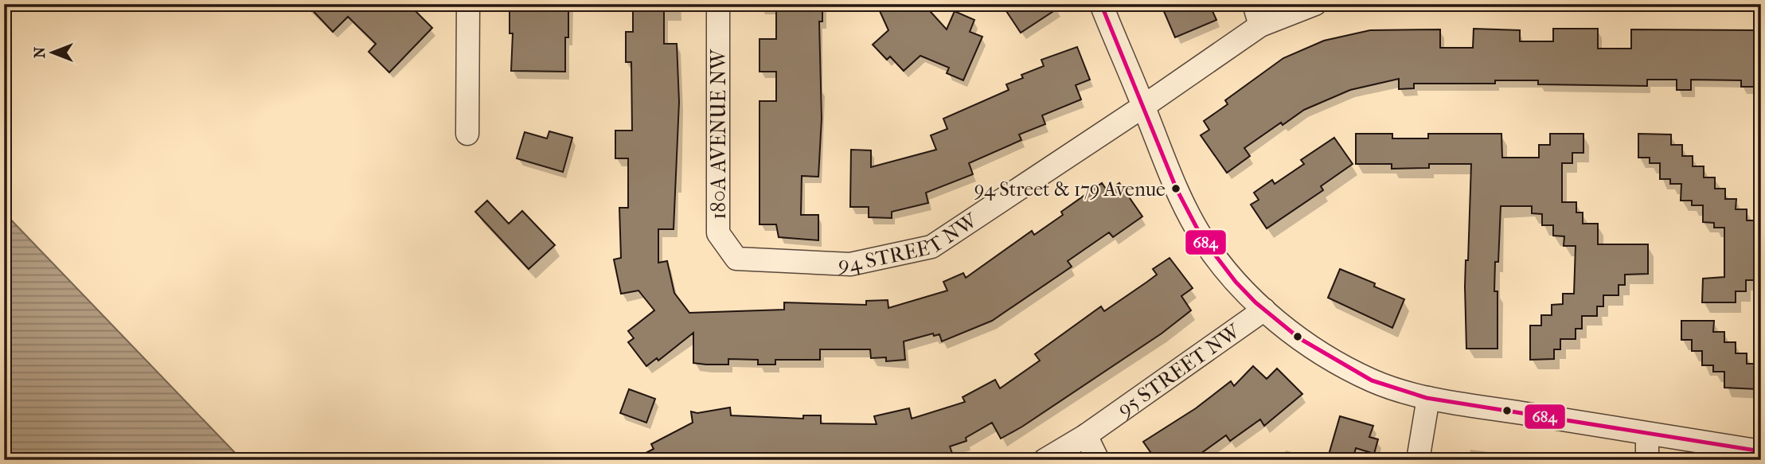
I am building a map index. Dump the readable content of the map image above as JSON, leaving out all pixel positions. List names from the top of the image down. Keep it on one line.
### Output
{"streets":{"street":["180A AVENUE NW","94 STREET NW","95 STREET NW"]},"crossings":[["180A AVENUE NW","94 STREET NW"]],"places":["94 Street & 179 Avenue"],"lines":["transit line 684"],"north":"left"}
